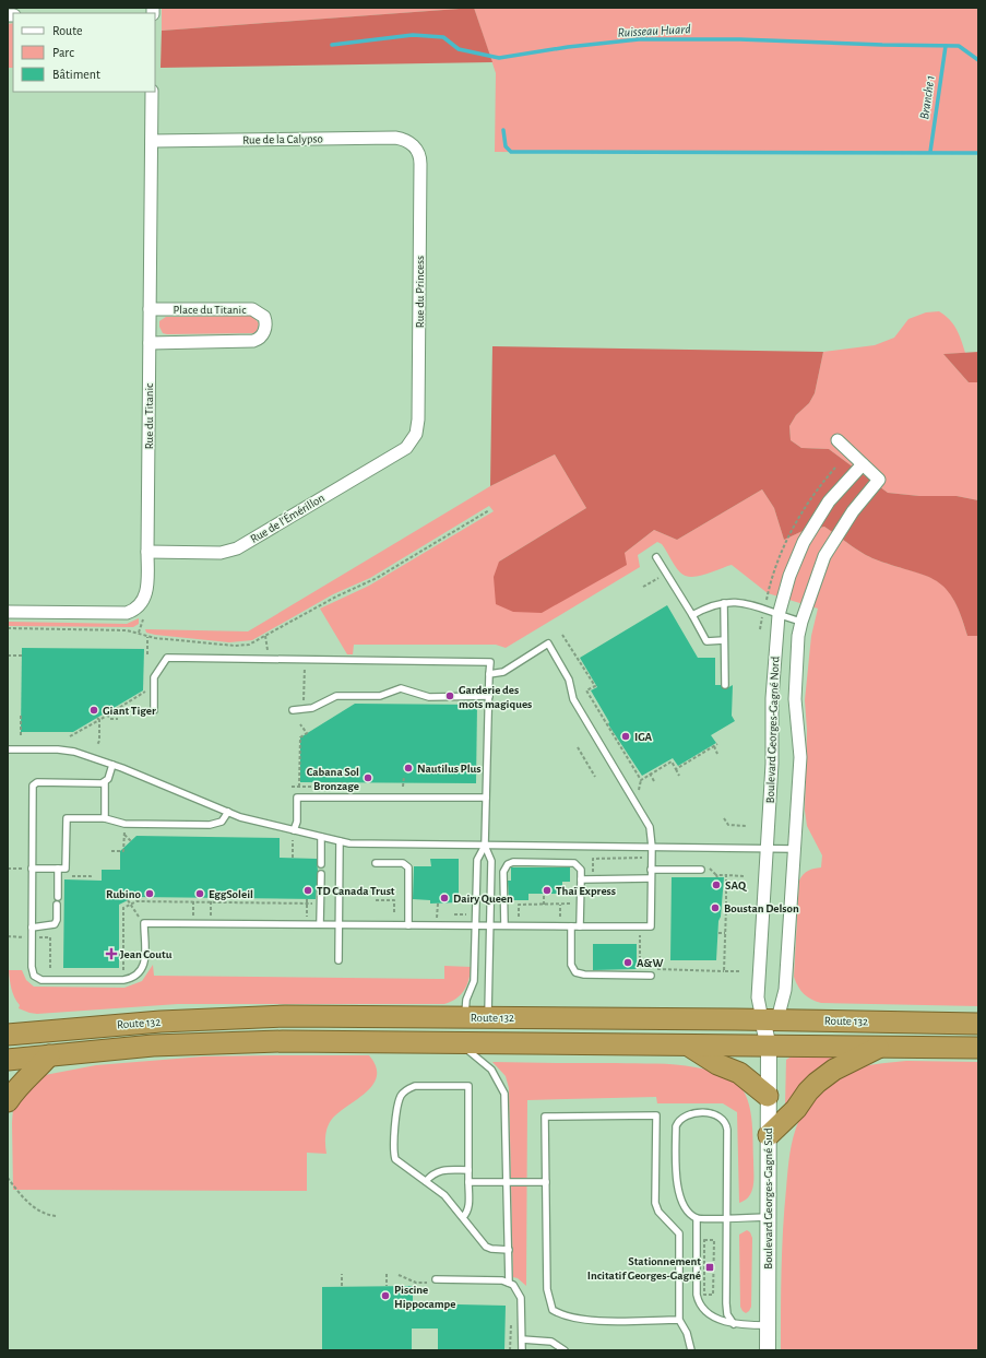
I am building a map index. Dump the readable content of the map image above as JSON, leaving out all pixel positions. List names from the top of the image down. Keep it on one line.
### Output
{"streets":{"highway":["Route 132"],"street":["Rue de la Calypso","Rue du Princess","Place du Titanic","Rue du Titanic","Rue de l'Émérillon","Boulevard Georges-Gagné Nord","Boulevard Georges-Gagné Sud"]},"crossings":[["Rue de la Calypso","Rue du Princess"],["Rue de la Calypso","Rue du Titanic"],["Rue du Princess","Rue de l'Émérillon"],["Place du Titanic","Rue du Titanic"],["Rue du Titanic","Rue de l'Émérillon"],["Boulevard Georges-Gagné Nord","Route 132"],["Boulevard Georges-Gagné Nord","Boulevard Georges-Gagné Sud"],["Route 132","Boulevard Georges-Gagné Sud"]],"water":["Ruisseau Huard","Branche 1"],"places":{"other":["Garderie des mots magiques","Giant Tiger","IGA","Nautilus Plus","Cabana Sol Bronzage","SAQ","TD Canada Trust","Thaï Express","Rubino","EggSoleil","Dairy Queen","Boustan Delson","A&W","Piscine Hippocampe"],"health":["Jean Coutu"],"transit":["Stationnement Incitatif Georges-Gagné"]},"legend":["Route","Parc","Bâtiment"]}
